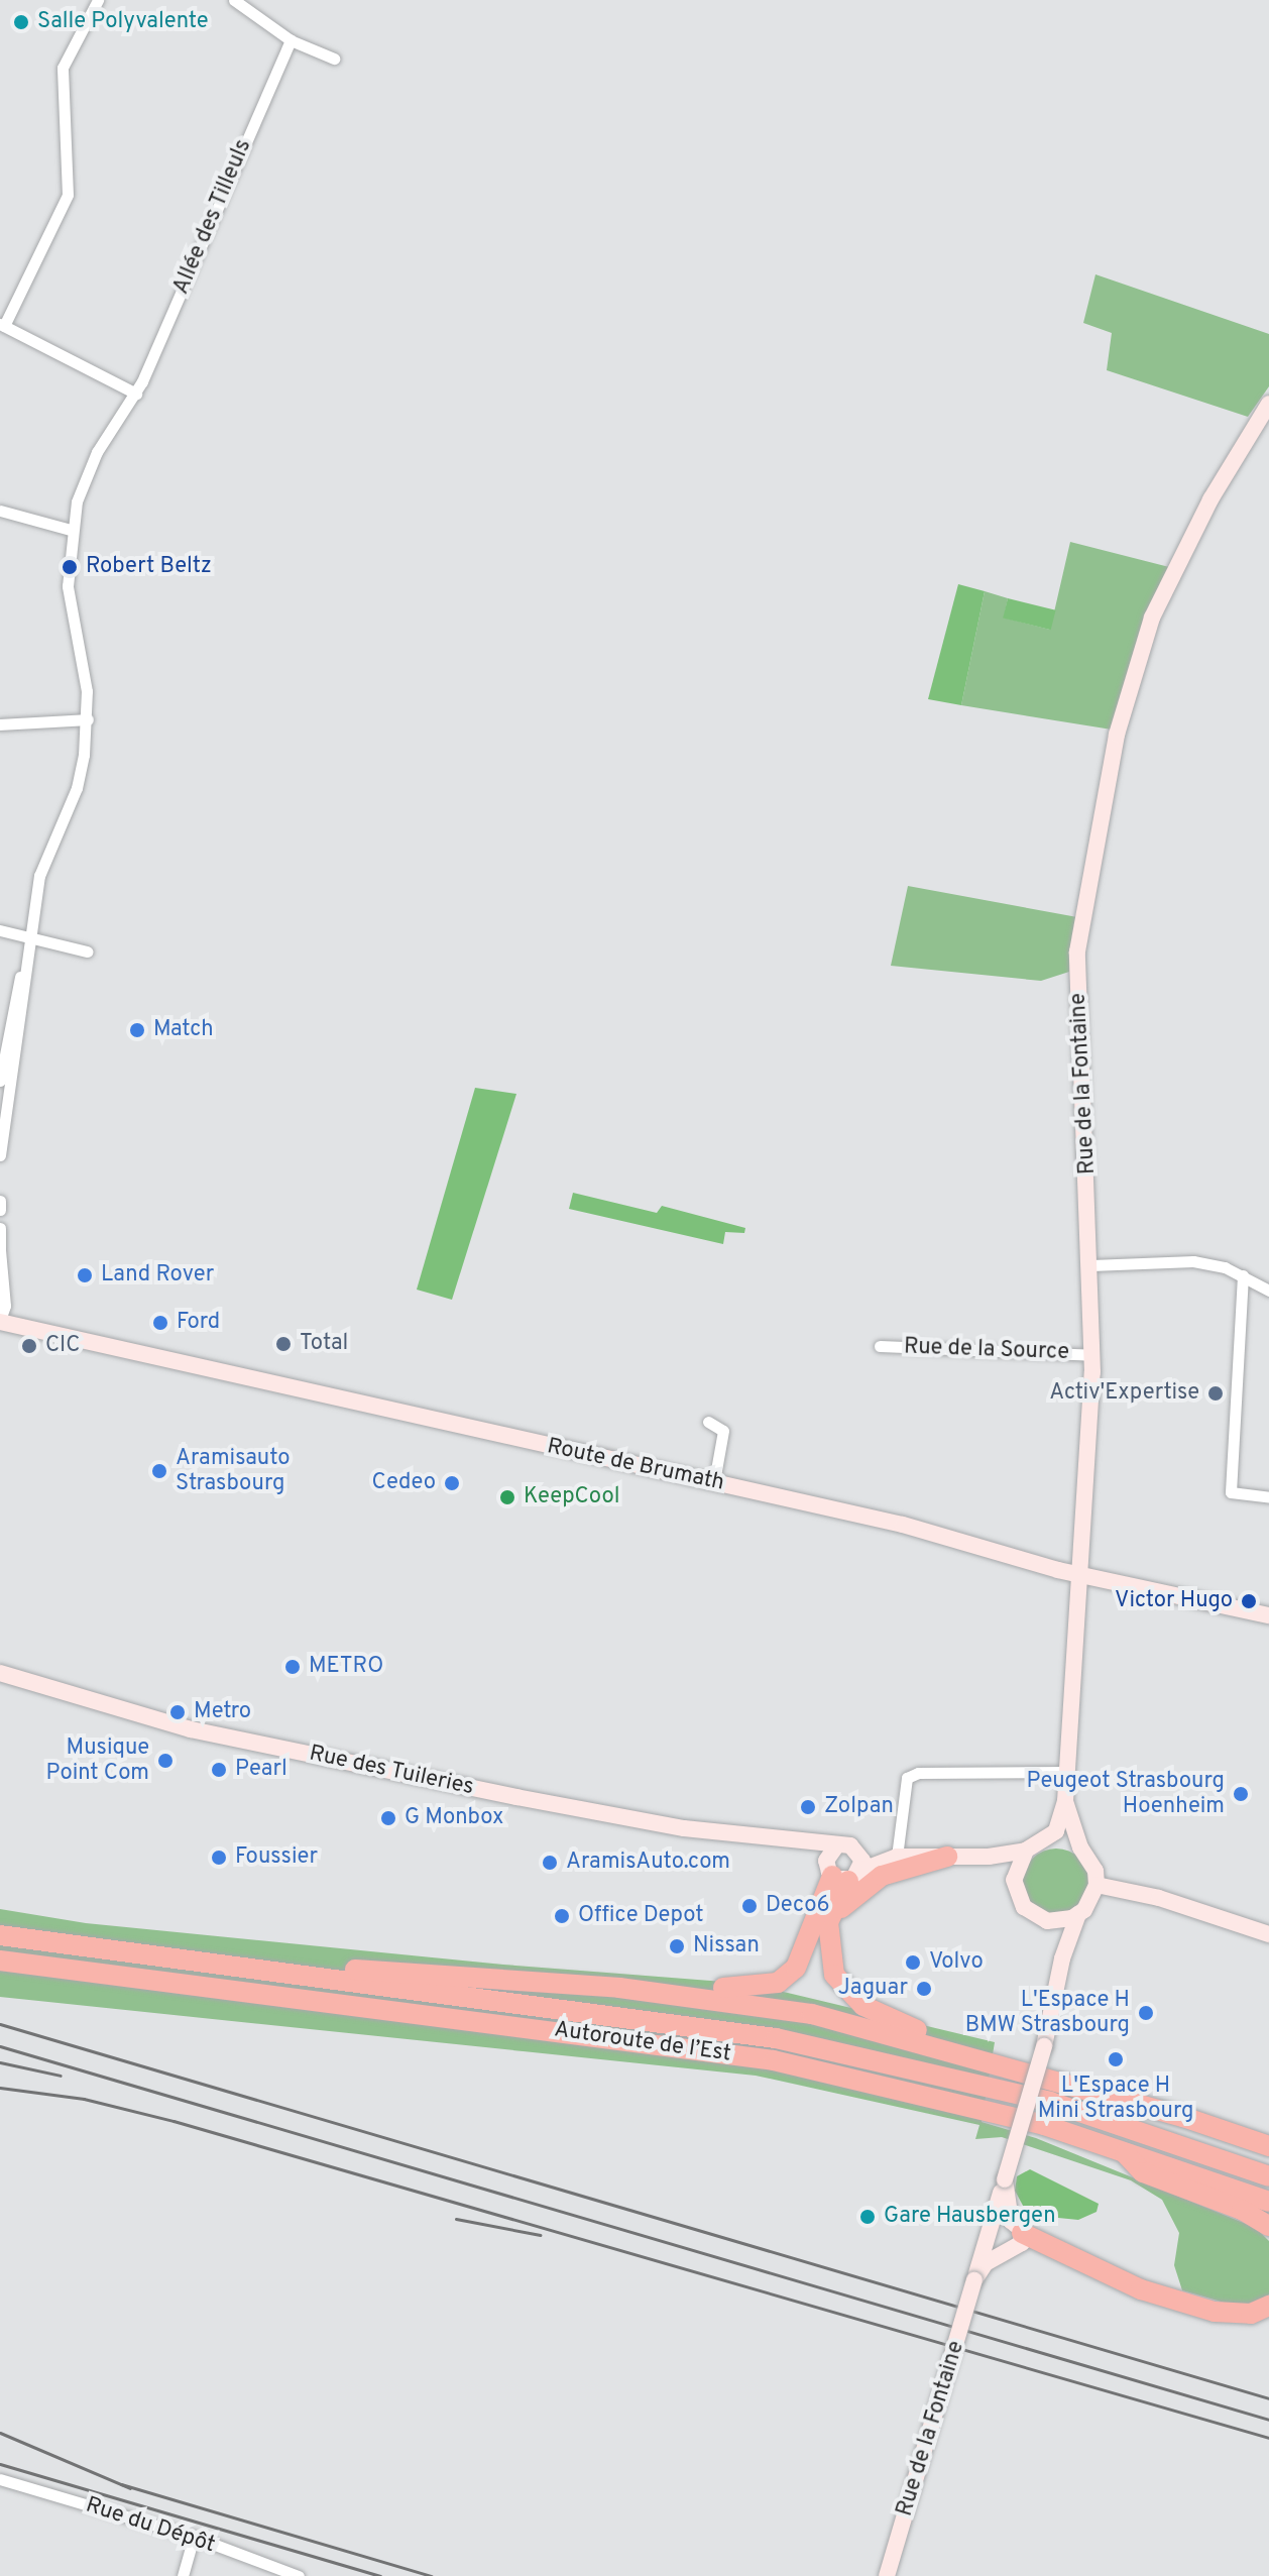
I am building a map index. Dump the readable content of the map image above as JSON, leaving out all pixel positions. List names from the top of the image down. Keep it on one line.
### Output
{"streets":{"highway":["Autoroute de l’Est"],"street":["Allée des Tilleuls","Rue de la Fontaine","Rue de la Source","Route de Brumath","Rue des Tuileries","Rue du Dépôt"]},"crossings":[["Rue de la Fontaine","Rue de la Source"],["Rue de la Fontaine","Route de Brumath"],["Rue de la Fontaine","Rue des Tuileries"]],"places":["Salle Polyvalente","Robert Beltz","Match","Land Rover","Ford","Total","CIC","Activ'Expertise","Aramisauto Strasbourg","Cedeo","KeepCool","Victor Hugo","METRO","Metro","Musique Point Com","Pearl","Peugeot Strasbourg Hoenheim","Zolpan","G Monbox","Foussier","AramisAuto.com","Deco6","Office Depot","Nissan","Volvo","Jaguar","L'Espace H BMW Strasbourg","L'Espace H Mini Strasbourg","Gare Hausbergen"]}
